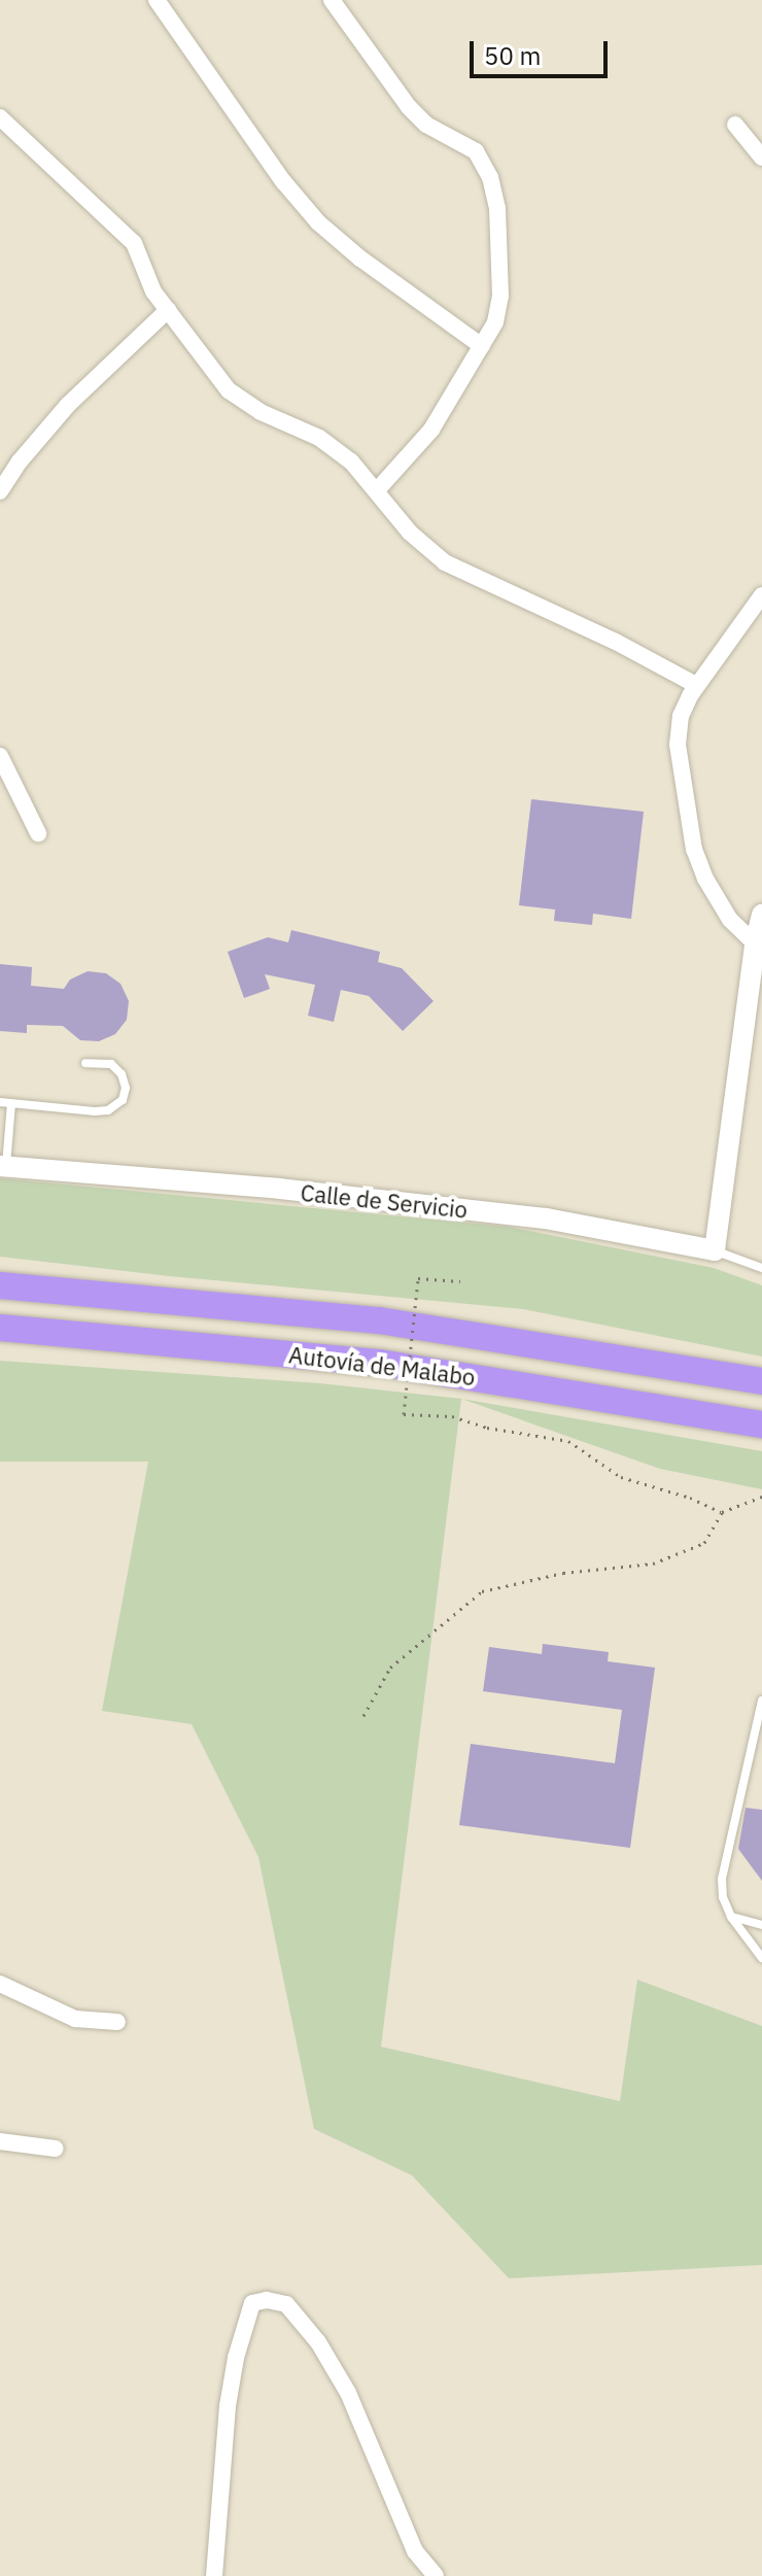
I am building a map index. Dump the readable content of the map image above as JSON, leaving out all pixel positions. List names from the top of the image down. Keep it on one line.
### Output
{"streets":{"highway":["Autovía de Malabo"],"street":["Calle de Servicio"]},"scale_bar":"50 m"}
